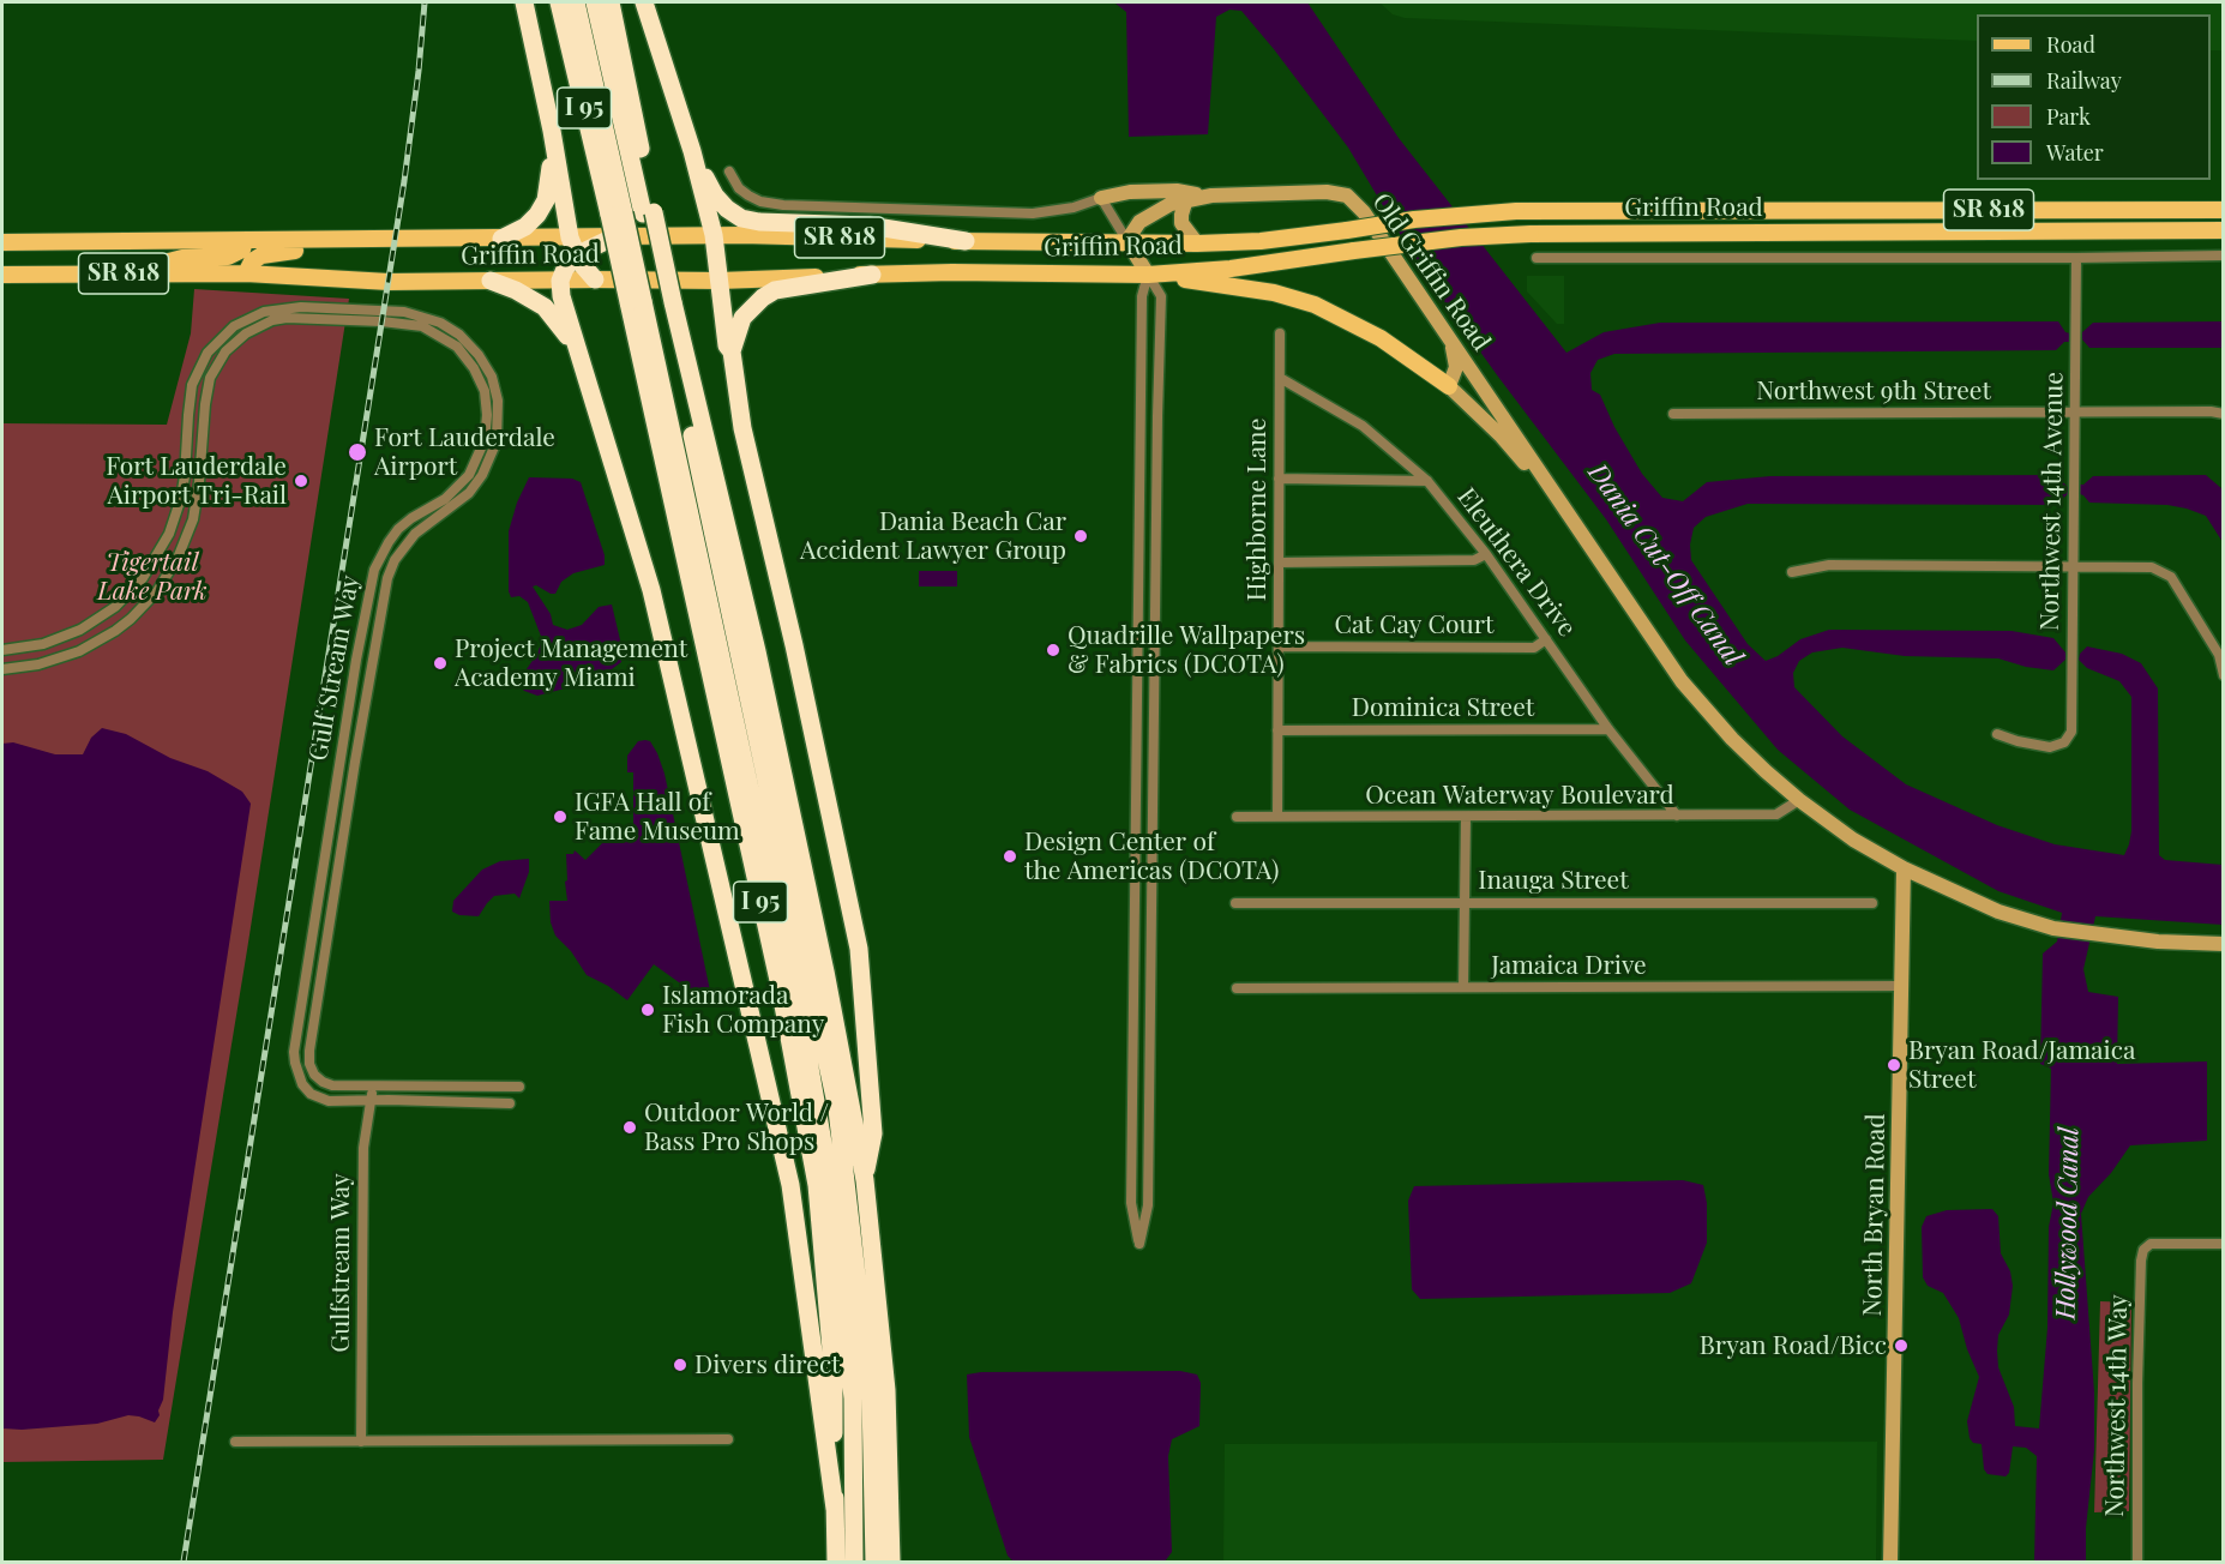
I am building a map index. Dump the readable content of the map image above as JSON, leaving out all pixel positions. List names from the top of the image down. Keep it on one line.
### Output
{"streets":{"highway":["I 95"],"main road":["Griffin Road","SR 818"],"street":["Old Griffin Road","Northwest 9th Street","Northwest 14th Avenue","Highborne Lane","Eleuthera Drive","Cat Cay Court","Gulf Stream Way","Dominica Street","Ocean Waterway Boulevard","Inauga Street","Jamaica Drive","North Bryan Road","Gulfstream Way","Northwest 14th Way"]},"crossings":[["Griffin Road","Old Griffin Road"],["Old Griffin Road","Ocean Waterway Boulevard"],["Old Griffin Road","North Bryan Road"],["Northwest 9th Street","Northwest 14th Avenue"],["Highborne Lane","Eleuthera Drive"],["Highborne Lane","Cat Cay Court"],["Highborne Lane","Dominica Street"],["Highborne Lane","Ocean Waterway Boulevard"],["Eleuthera Drive","Cat Cay Court"],["Eleuthera Drive","Dominica Street"],["Eleuthera Drive","Ocean Waterway Boulevard"],["Gulf Stream Way","Gulfstream Way"],["Jamaica Drive","North Bryan Road"]],"water":["Dania Cut-Off Canal","Hollywood Canal"],"parks":["Tigertail Lake Park"],"places":["Fort Lauderdale Airport","Fort Lauderdale Airport Tri-Rail","Dania Beach Car Accident Lawyer Group","Quadrille Wallpapers & Fabrics (DCOTA)","Project Management Academy Miami","IGFA Hall of Fame Museum","Design Center of the Americas (DCOTA)","Islamorada Fish Company","Bryan Road/Jamaica Street","Outdoor World / Bass Pro Shops","Bryan Road/Bicc","Divers direct"],"legend":["Road","Railway","Park","Water"]}
